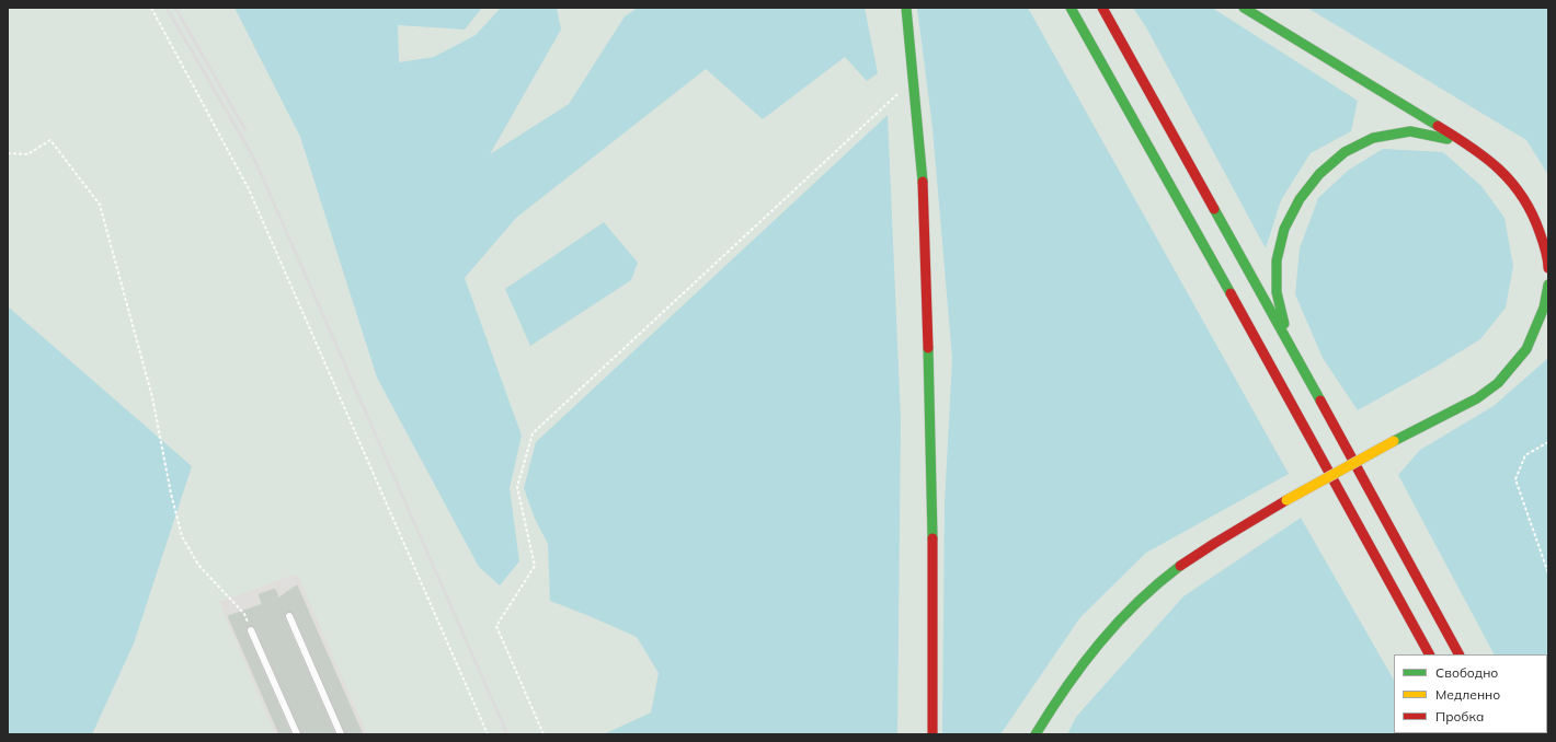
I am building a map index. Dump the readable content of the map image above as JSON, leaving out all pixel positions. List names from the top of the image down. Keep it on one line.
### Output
{"legend":["Свободно","Медленно","Пробка"]}
